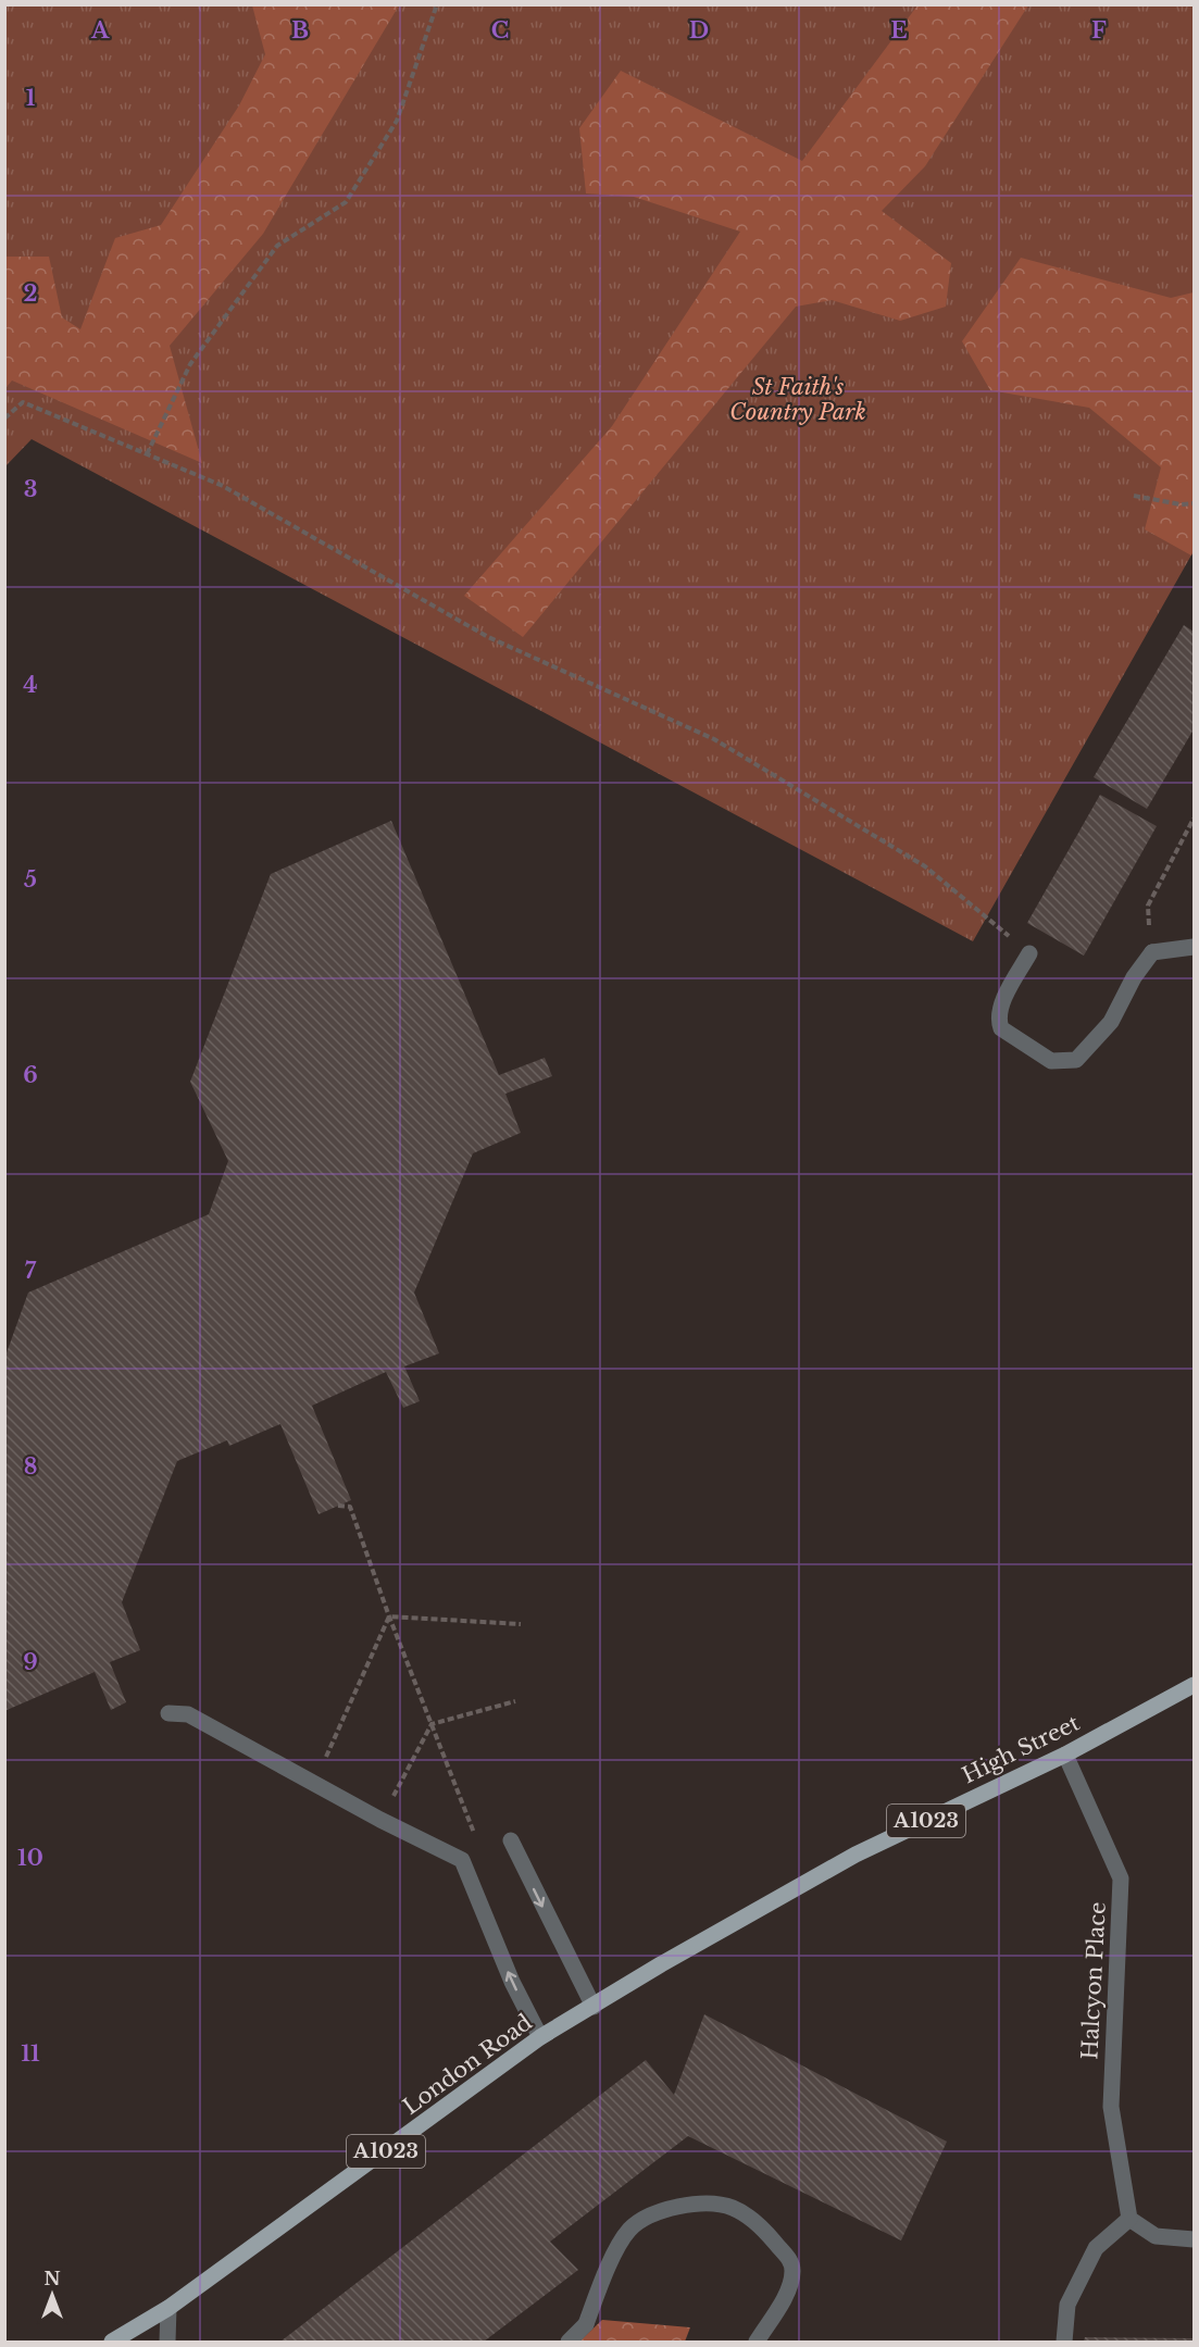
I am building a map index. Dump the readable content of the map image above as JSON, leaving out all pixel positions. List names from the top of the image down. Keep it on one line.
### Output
{"streets":{"main road":["High Street","A1023","London Road"],"street":["Halcyon Place"]},"crossings":[["High Street","Halcyon Place"],["High Street","London Road"]],"parks":["St Faith's Country Park"],"north":"top","grid":{"columns":["A","B","C","D","E","F"],"rows":["1","2","3","4","5","6","7","8","9","10","11"]}}
